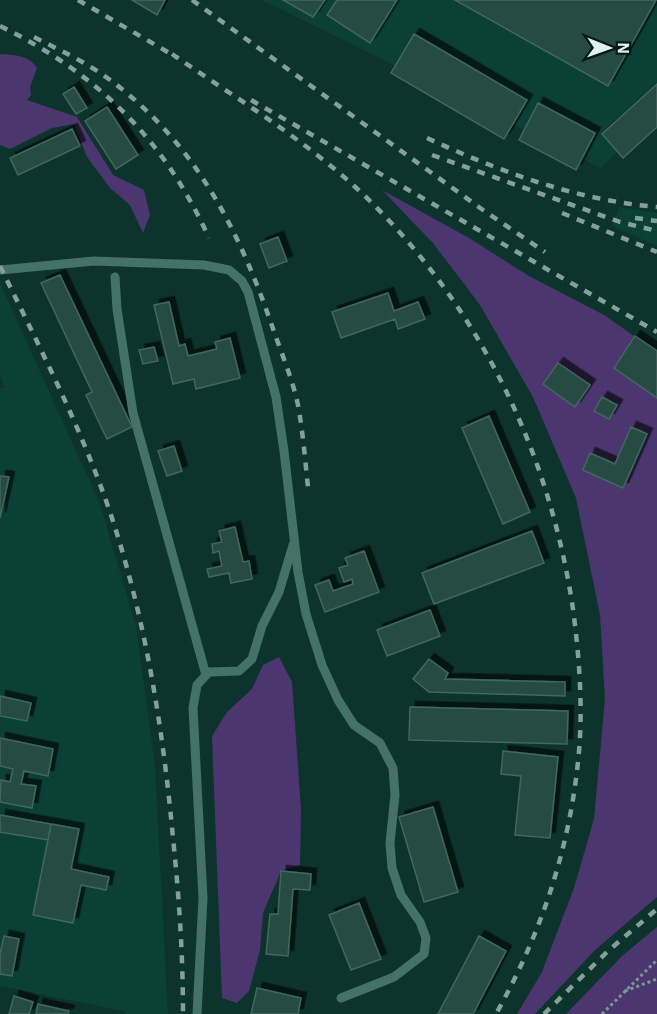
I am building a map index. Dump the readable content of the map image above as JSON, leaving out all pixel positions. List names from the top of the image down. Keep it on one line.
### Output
{"north":"right"}
